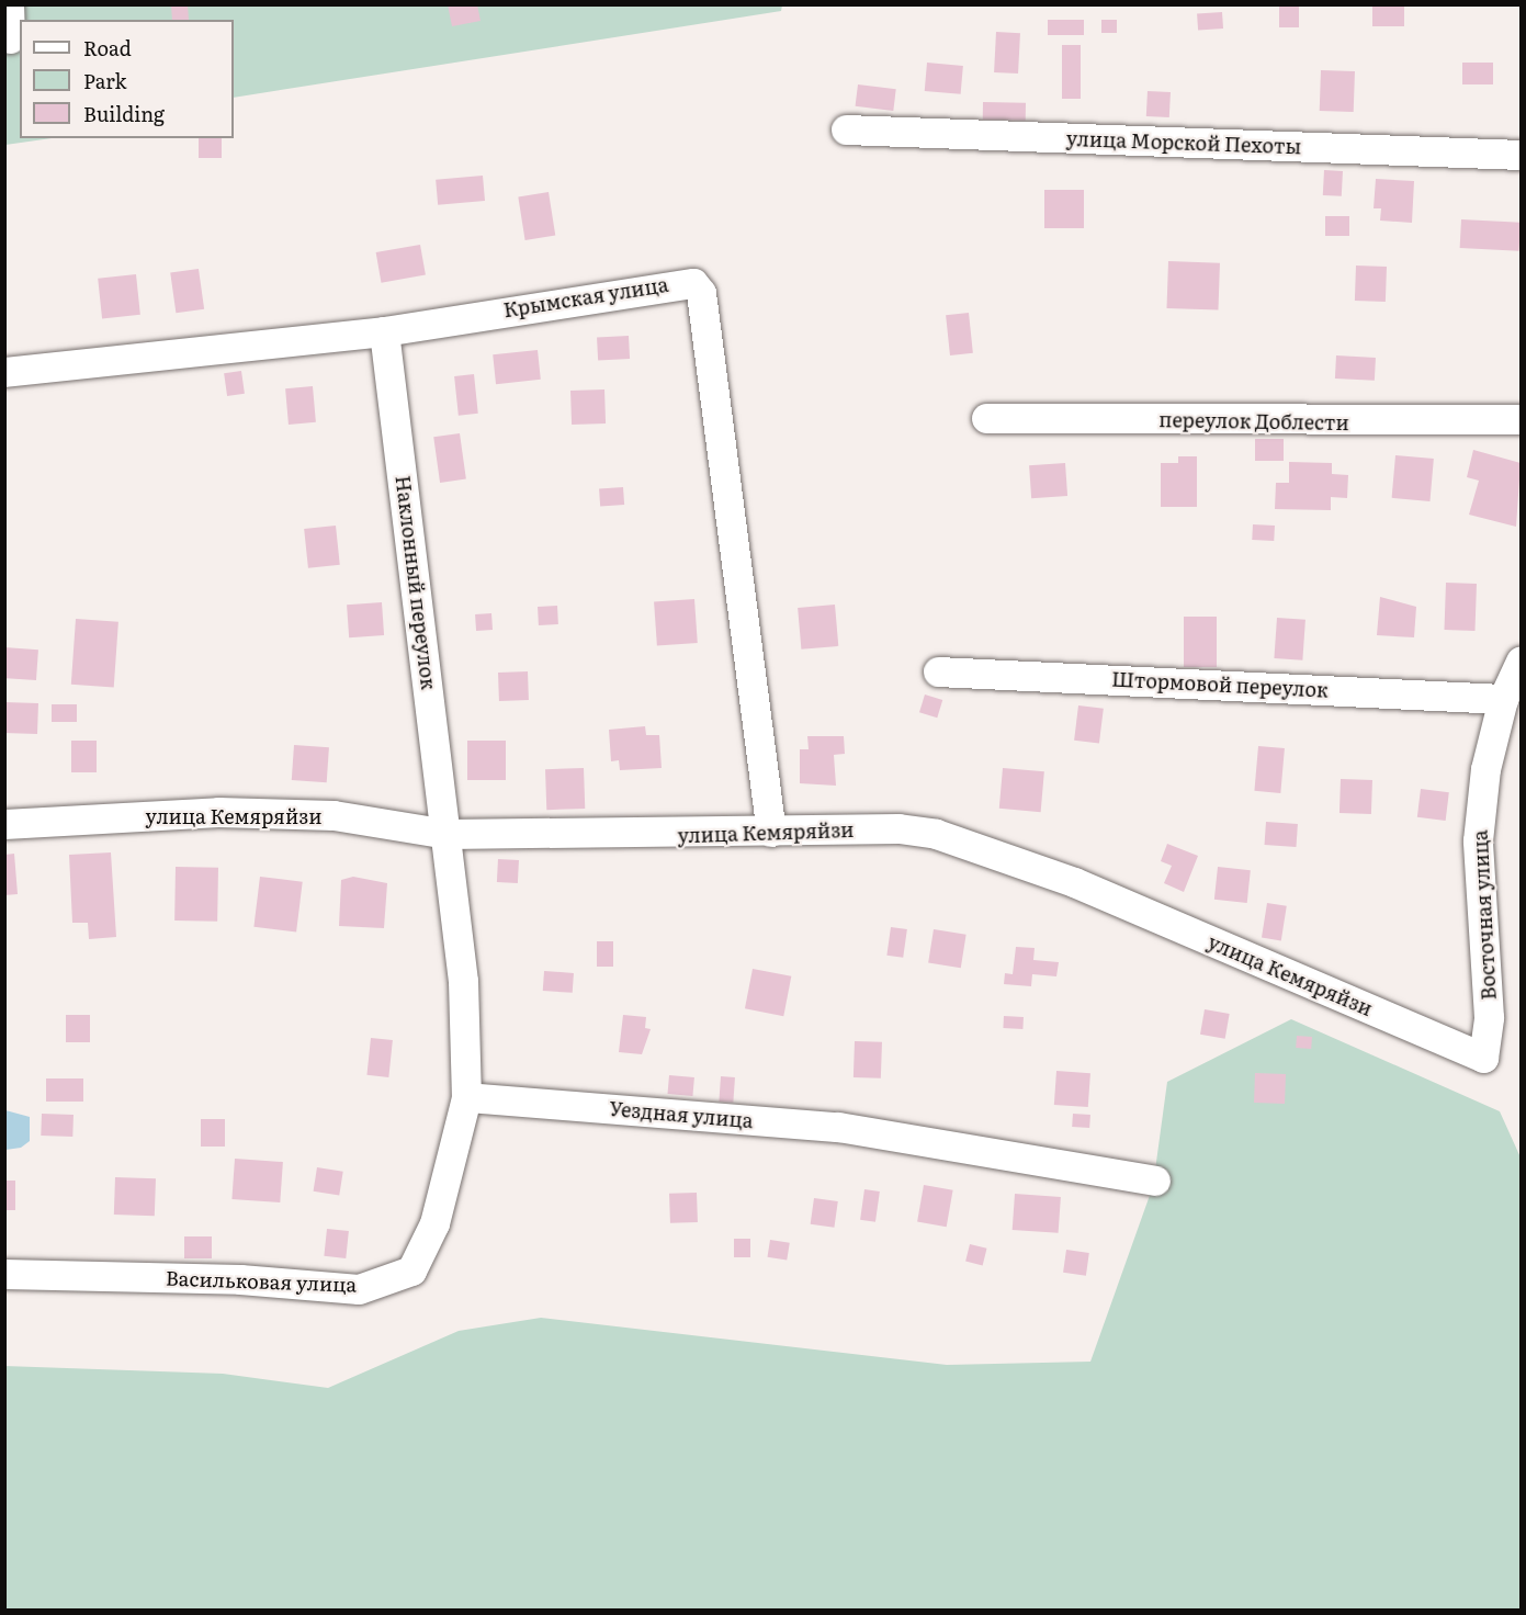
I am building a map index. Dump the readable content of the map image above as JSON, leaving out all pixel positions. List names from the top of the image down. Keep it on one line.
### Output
{"streets":{"street":["улица Морской Пехоты","Крымская улица","переулок Доблести","Наклонный переулок","Штормовой переулок","улица Кемяряйзи","Восточная улица","Уездная улица","Васильковая улица"]},"crossings":[["Крымская улица","Наклонный переулок"],["Крымская улица","улица Кемяряйзи"],["Наклонный переулок","улица Кемяряйзи"],["Штормовой переулок","Восточная улица"],["улица Кемяряйзи","Восточная улица"],["Уездная улица","Васильковая улица"]],"legend":["Road","Park","Building"]}
